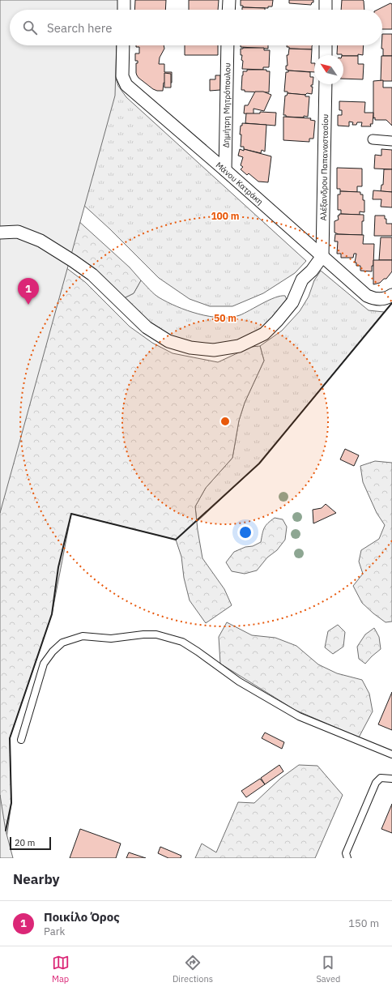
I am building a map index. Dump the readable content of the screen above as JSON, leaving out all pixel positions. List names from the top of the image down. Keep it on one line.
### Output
{"streets":{"street":["Δημήτρη Μητρόπουλου","Αλέξανδρου Παπαναστασίου","Μάνου Κατράκη"]},"crossings":[["Δημήτρη Μητρόπουλου","Μάνου Κατράκη"],["Αλέξανδρου Παπαναστασίου","Μάνου Κατράκη"]],"scale_bar":"20 m","north":"top left","page":{"search":"Search here","pins":"1","scale":"20 m","heading":"Nearby","list":[{"mark":"1","name":"Ποικίλο Όρος","note":"Park","value":"150 m"}],"nav":["Map","Directions","Saved"]},"rings":["100 m","50 m"]}
